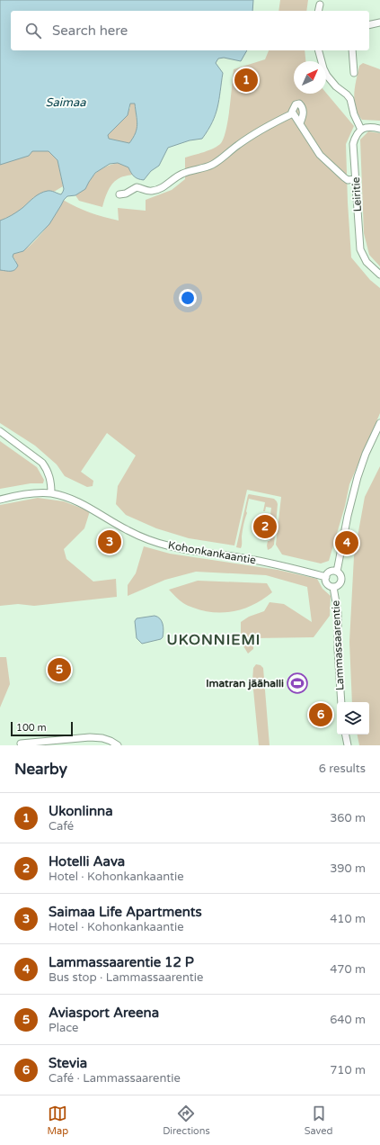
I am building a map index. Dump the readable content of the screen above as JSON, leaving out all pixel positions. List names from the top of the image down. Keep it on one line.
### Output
{"streets":{"street":["Leiritie","Kohonkankaantie","Lammassaarentie"]},"crossings":[["Kohonkankaantie","Lammassaarentie"]],"districts":["UKONNIEMI"],"water":["Saimaa"],"places":{"sports":["Imatran jäähalli"]},"scale_bar":"100 m","north":"top right","page":{"search":"Search here","pins":["1","2","3","4","5","6"],"scale":"100 m","heading":["Nearby","6 results"],"list":[{"mark":"1","name":"Ukonlinna","note":"Café","value":"360 m"},{"mark":"2","name":"Hotelli Aava","note":"Hotel · Kohonkankaantie","value":"390 m"},{"mark":"3","name":"Saimaa Life Apartments","note":"Hotel · Kohonkankaantie","value":"410 m"},{"mark":"4","name":"Lammassaarentie 12 P","note":"Bus stop · Lammassaarentie","value":"470 m"},{"mark":"5","name":"Aviasport Areena","note":"Place","value":"640 m"},{"mark":"6","name":"Stevia","note":"Café · Lammassaarentie","value":"710 m"}],"nav":["Map","Directions","Saved"]}}
